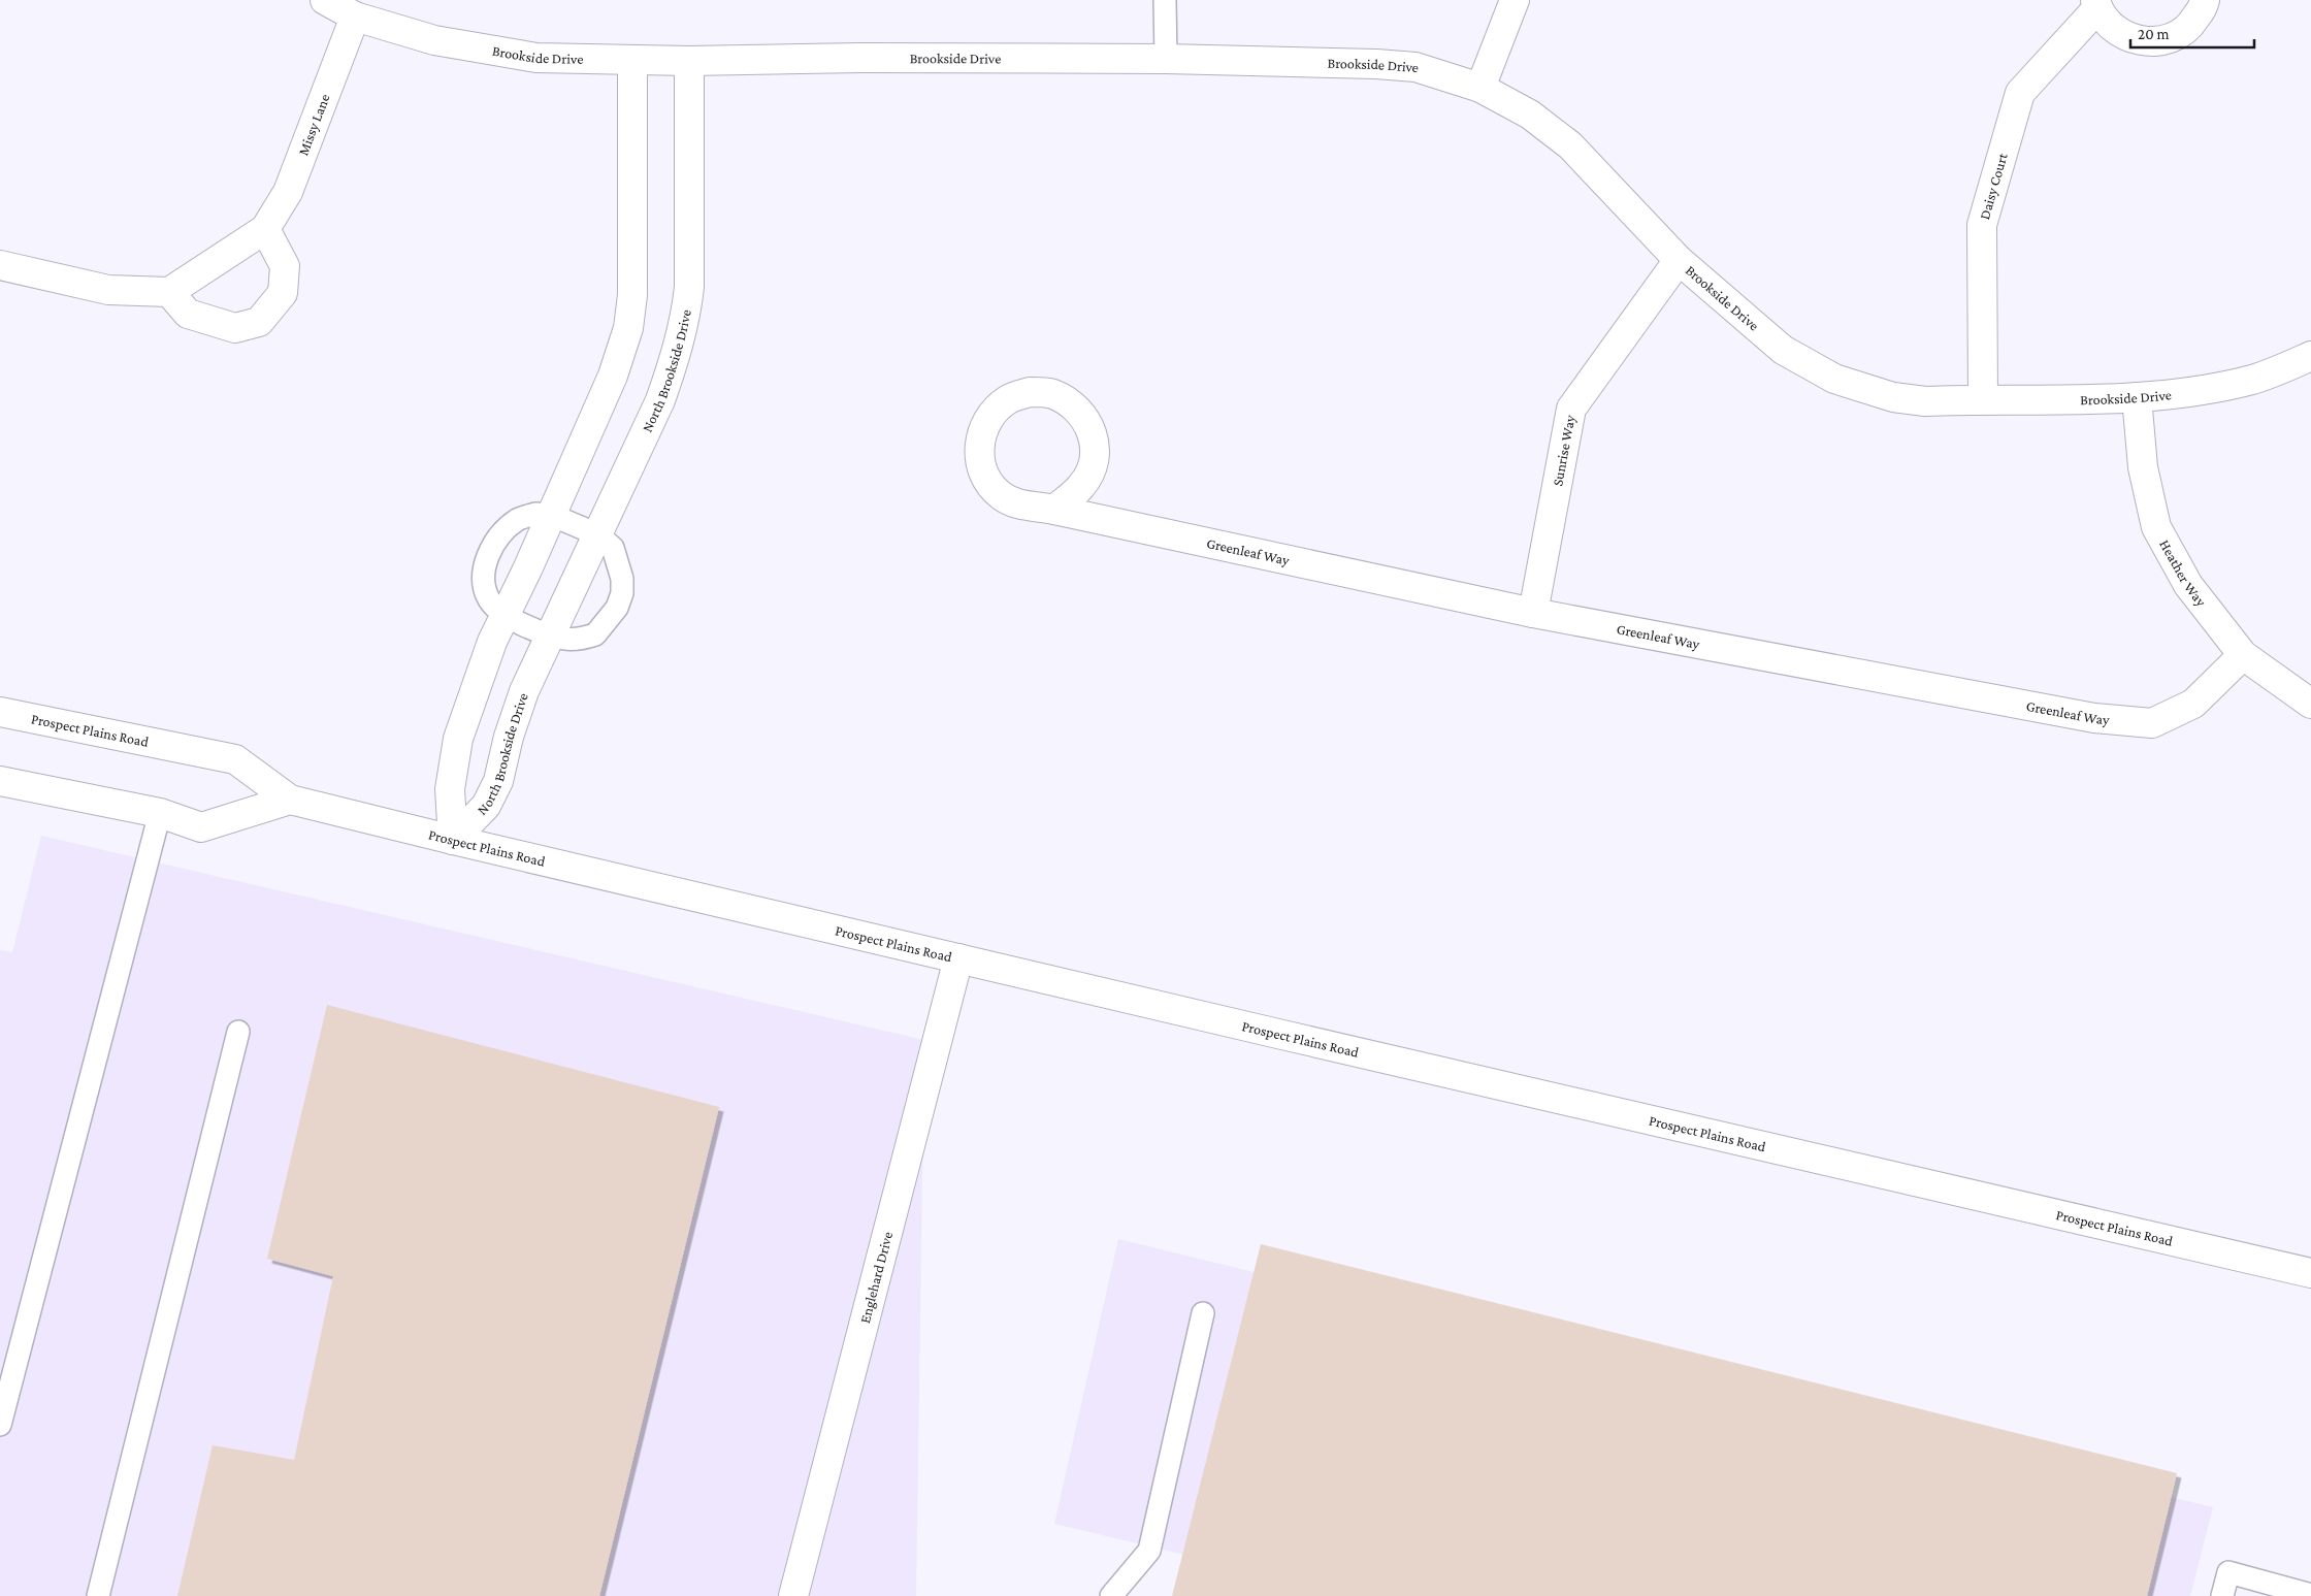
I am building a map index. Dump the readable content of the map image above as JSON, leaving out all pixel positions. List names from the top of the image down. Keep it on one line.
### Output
{"streets":{"street":["Brookside Drive","Missy Lane","Daisy Court","North Brookside Drive","Sunrise Way","Greenleaf Way","Heather Way","Prospect Plains Road","Englehard Drive"]},"crossings":[["Brookside Drive","Missy Lane"],["Brookside Drive","Daisy Court"],["Brookside Drive","North Brookside Drive"],["Brookside Drive","Sunrise Way"],["Brookside Drive","Heather Way"],["North Brookside Drive","Prospect Plains Road"],["Sunrise Way","Greenleaf Way"],["Greenleaf Way","Heather Way"],["Prospect Plains Road","Englehard Drive"]],"scale_bar":"20 m"}
